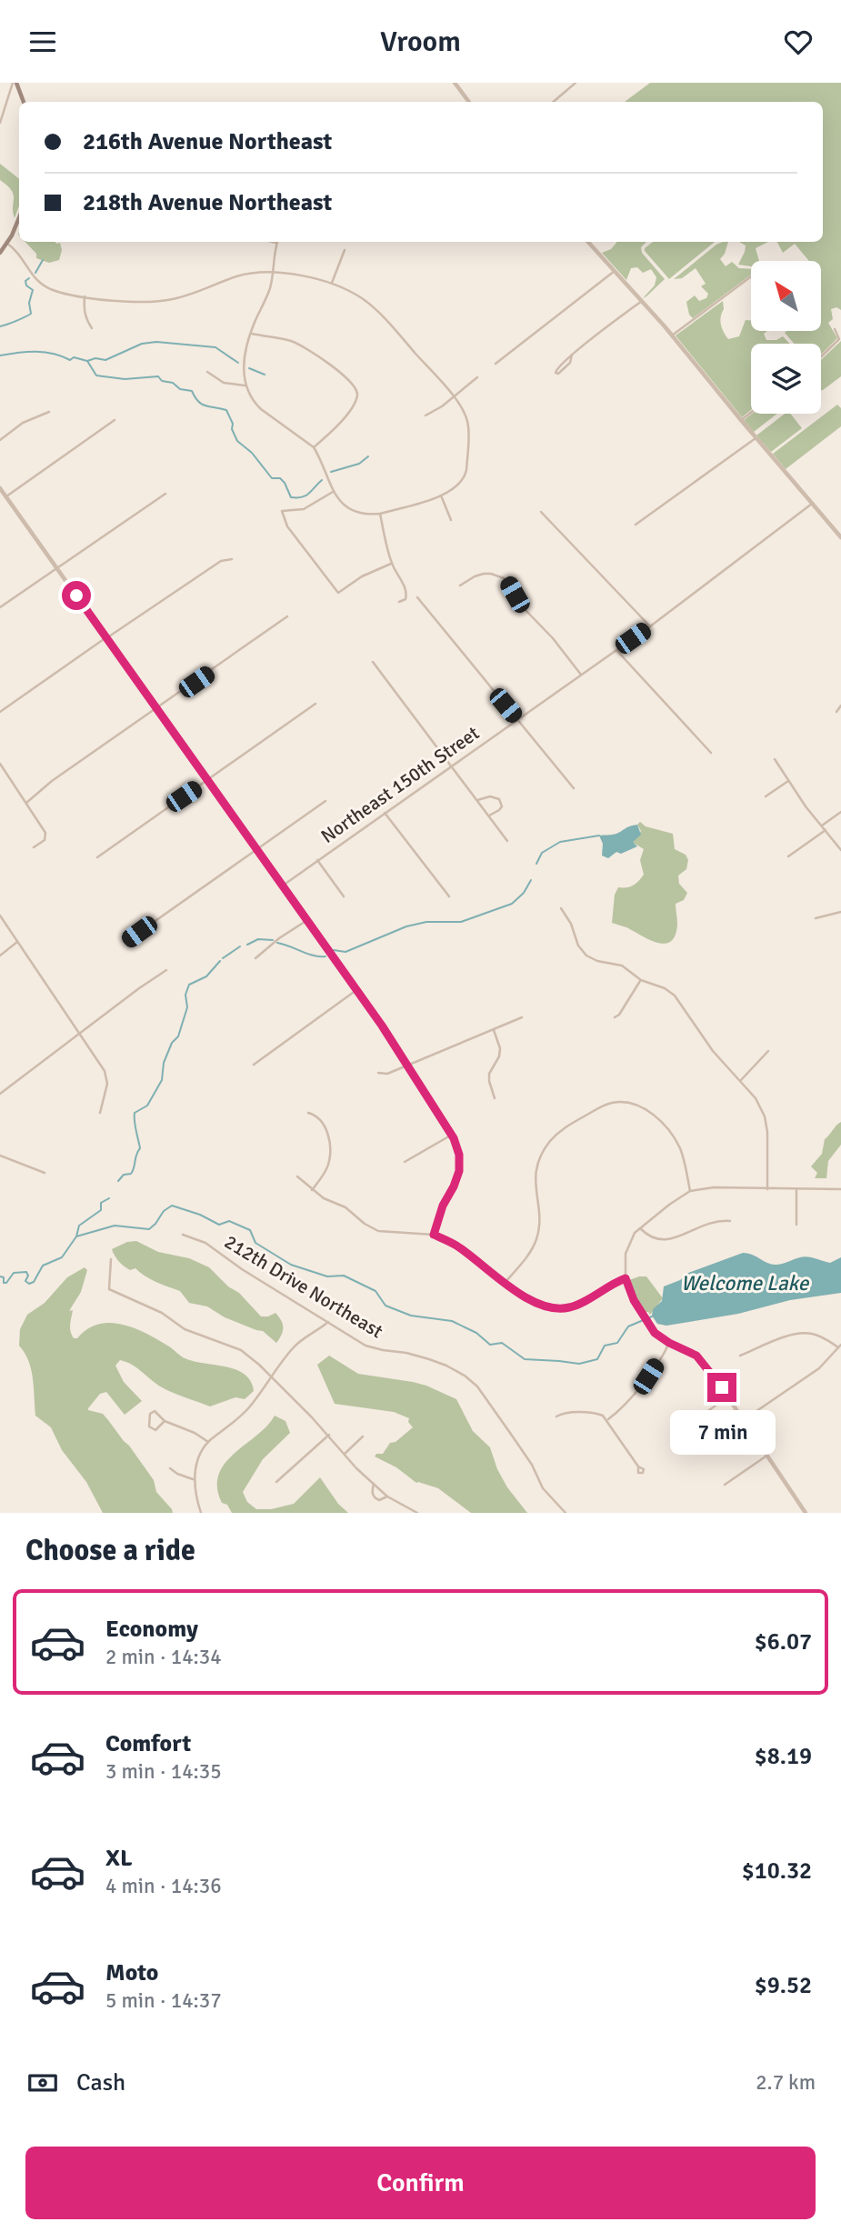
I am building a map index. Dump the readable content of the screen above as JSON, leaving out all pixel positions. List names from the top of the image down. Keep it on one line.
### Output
{"streets":{"street":["Northeast 150th Street","212th Drive Northeast"]},"water":["Welcome Lake"],"north":"top left","page":{"header":"Vroom","banner":["216th Avenue Northeast","218th Avenue Northeast"],"bubble":"7 min","heading":"Choose a ride","list":[{"name":"Economy","note":"2 min · 14:34","value":"$6.07"},{"name":"Comfort","note":"3 min · 14:35","value":"$8.19"},{"name":"XL","note":"4 min · 14:36","value":"$10.32"},{"name":"Moto","note":"5 min · 14:37","value":"$9.52"}],"pay":["Cash","2.7 km"],"buttons":"Confirm"}}
